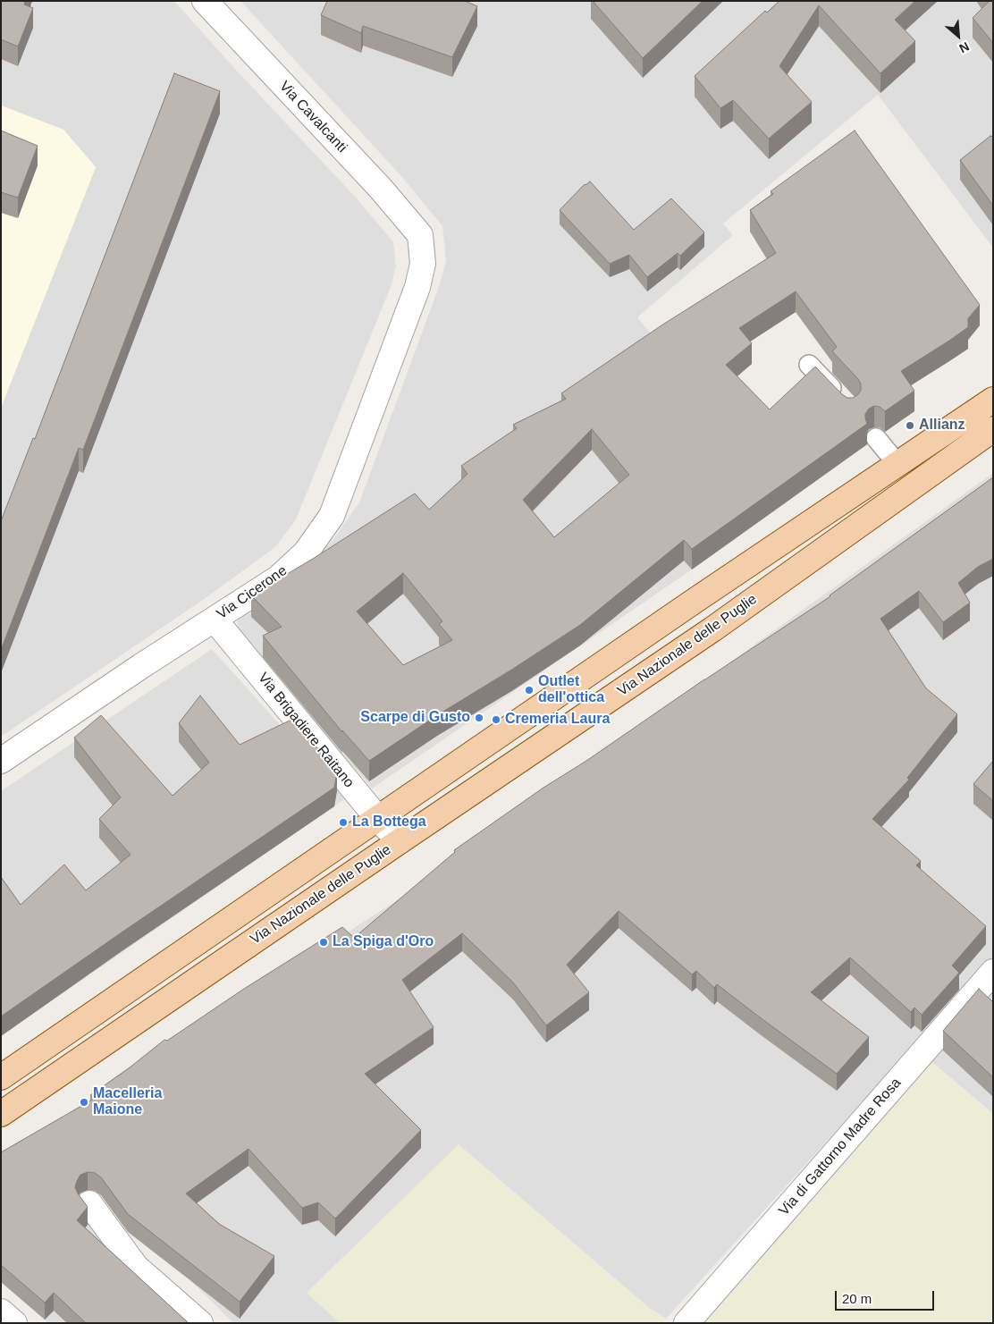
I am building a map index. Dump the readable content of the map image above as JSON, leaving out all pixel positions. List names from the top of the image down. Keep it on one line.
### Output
{"streets":{"main road":["Via Nazionale delle Puglie"],"street":["Via Cavalcanti","Via Cicerone","Via Brigadiere Raitano","Via di Gattorno Madre Rosa"]},"crossings":[["Via Cavalcanti","Via Cicerone"],["Via Cicerone","Via Brigadiere Raitano"],["Via Nazionale delle Puglie","Via Brigadiere Raitano"]],"places":["Allianz","Outlet dell'ottica","Scarpe di Gusto","Cremeria Laura","La Bottega","La Spiga d'Oro","Macelleria Maione"],"scale_bar":"20 m","north":"bottom right"}
